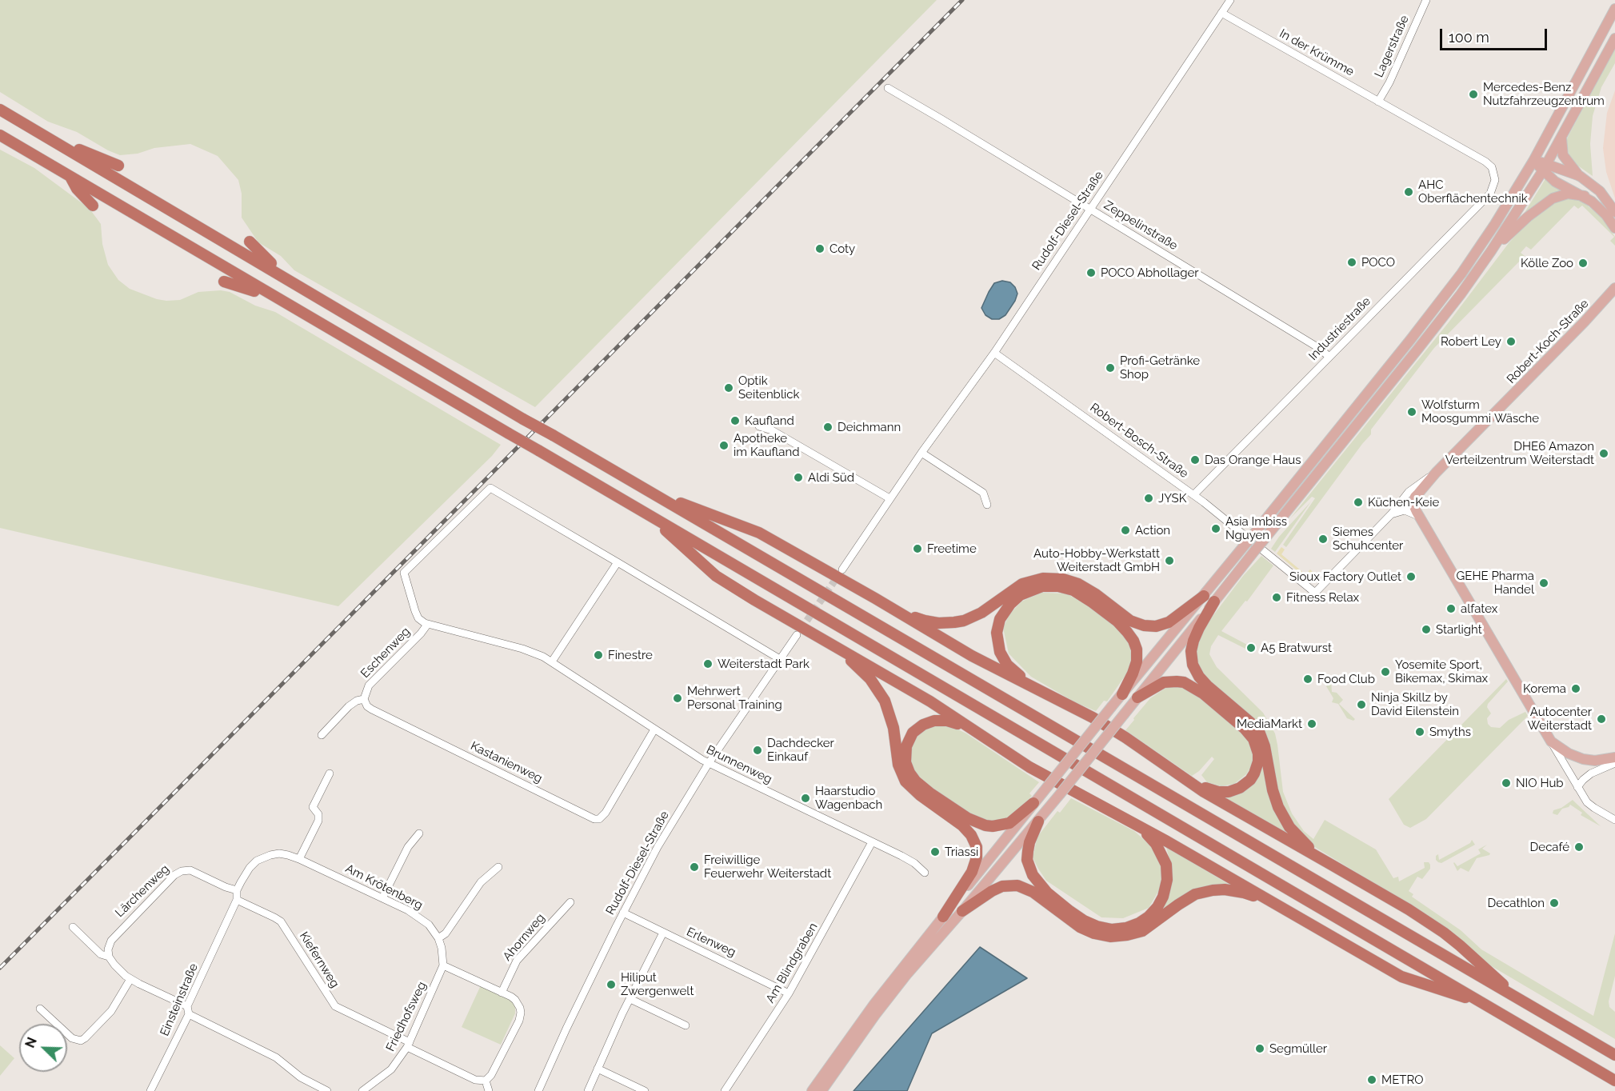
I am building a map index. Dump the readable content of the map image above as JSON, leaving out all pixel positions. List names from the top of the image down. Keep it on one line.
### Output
{"streets":{"main road":["Robert-Koch-Straße"],"street":["Lagerstraße","In der Krümme","Rudolf-Diesel-Straße","Zeppelinstraße","Industriestraße","Robert-Bosch-Straße","Eschenweg","Kastanienweg","Brunnenweg","Am Krötenberg","Lärchenweg","Ahornweg","Erlenweg","Kiefernweg","Am Blindgraben","Einsteinstraße","Friedhofsweg"]},"crossings":[["Lagerstraße","In der Krümme"],["In der Krümme","Rudolf-Diesel-Straße"],["In der Krümme","Industriestraße"],["Rudolf-Diesel-Straße","Zeppelinstraße"],["Rudolf-Diesel-Straße","Robert-Bosch-Straße"],["Rudolf-Diesel-Straße","Brunnenweg"],["Rudolf-Diesel-Straße","Erlenweg"],["Zeppelinstraße","Industriestraße"],["Industriestraße","Robert-Bosch-Straße"],["Robert-Koch-Straße","Robert-Bosch-Straße"],["Eschenweg","Kastanienweg"],["Eschenweg","Brunnenweg"],["Kastanienweg","Brunnenweg"],["Brunnenweg","Am Blindgraben"],["Am Krötenberg","Lärchenweg"],["Am Krötenberg","Einsteinstraße"],["Am Krötenberg","Friedhofsweg"],["Lärchenweg","Einsteinstraße"],["Erlenweg","Am Blindgraben"],["Kiefernweg","Einsteinstraße"],["Kiefernweg","Friedhofsweg"]],"places":["Mercedes-Benz Nutzfahrzeugzentrum","AHC Oberflächentechnik","Coty","POCO","Kölle Zoo","POCO Abhollager","Robert Ley","Profi-Getränke Shop","Optik Seitenblick","Wolfsturm Moosgummi Wäsche","Kaufland","Deichmann","Apotheke im Kaufland","DHE6 Amazon Verteilzentrum Weiterstadt","Das Orange Haus","Aldi Süd","JYSK","Küchen-Keie","Asia Imbiss Nguyen","Action","Siemes Schuhcenter","Freetime","Auto-Hobby-Werkstatt Weiterstadt GmbH","Sioux Factory Outlet","GEHE Pharma Handel","Fitness Relax","alfatex","Starlight","A5 Bratwurst","Finestre","Weiterstadt Park","Yosemite Sport, Bikemax, Skimax","Food Club","Korema","Mehrwert Personal Training","Ninja Skillz by David Eilenstein","Autocenter Weiterstadt","MediaMarkt","Smyths","Dachdecker Einkauf","NIO Hub","Haarstudio Wagenbach","Decafé","Triassi","Freiwillige Feuerwehr Weiterstadt","Decathlon","Hiliput Zwergenwelt","Segmüller","METRO"],"scale_bar":"100 m","north":"top left"}
